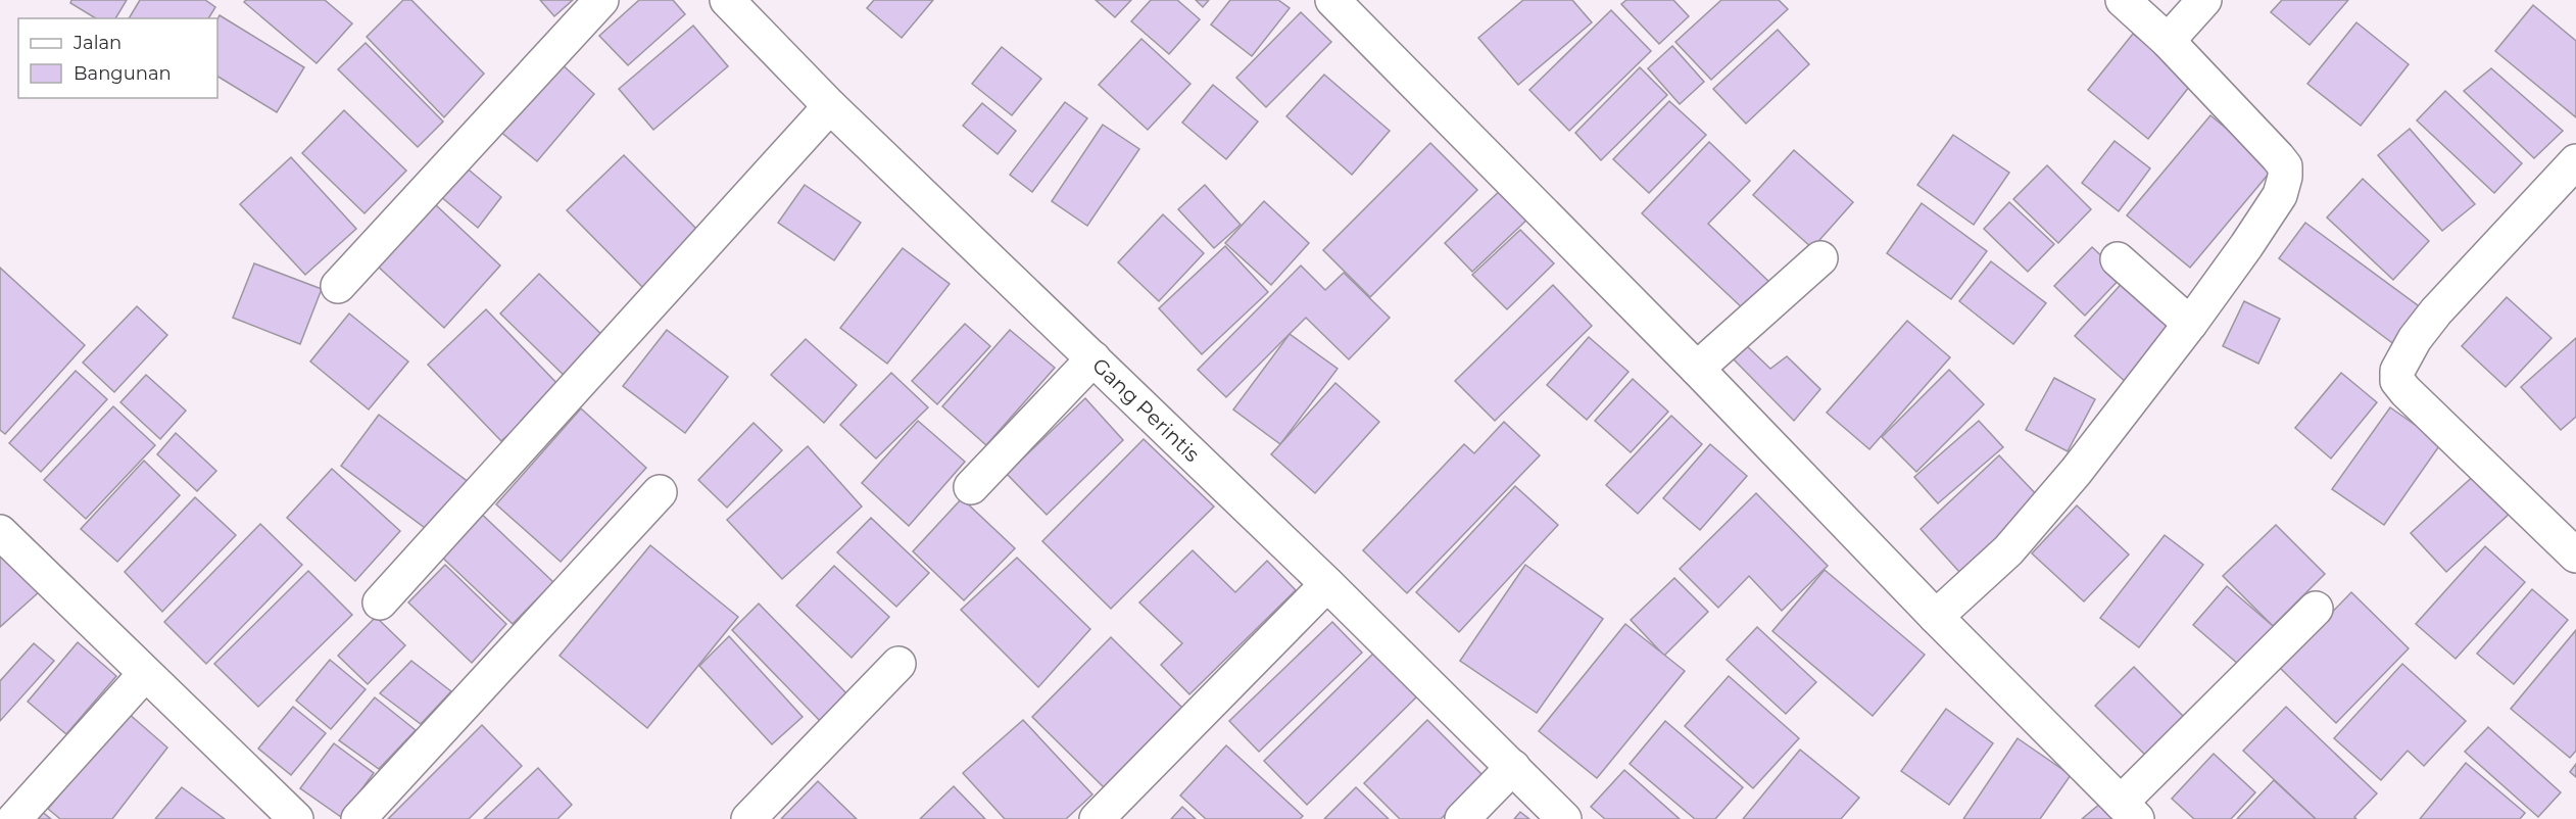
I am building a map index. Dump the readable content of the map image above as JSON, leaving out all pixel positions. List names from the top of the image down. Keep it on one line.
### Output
{"streets":{"street":["Gang Perintis"]},"legend":["Jalan","Bangunan"]}
